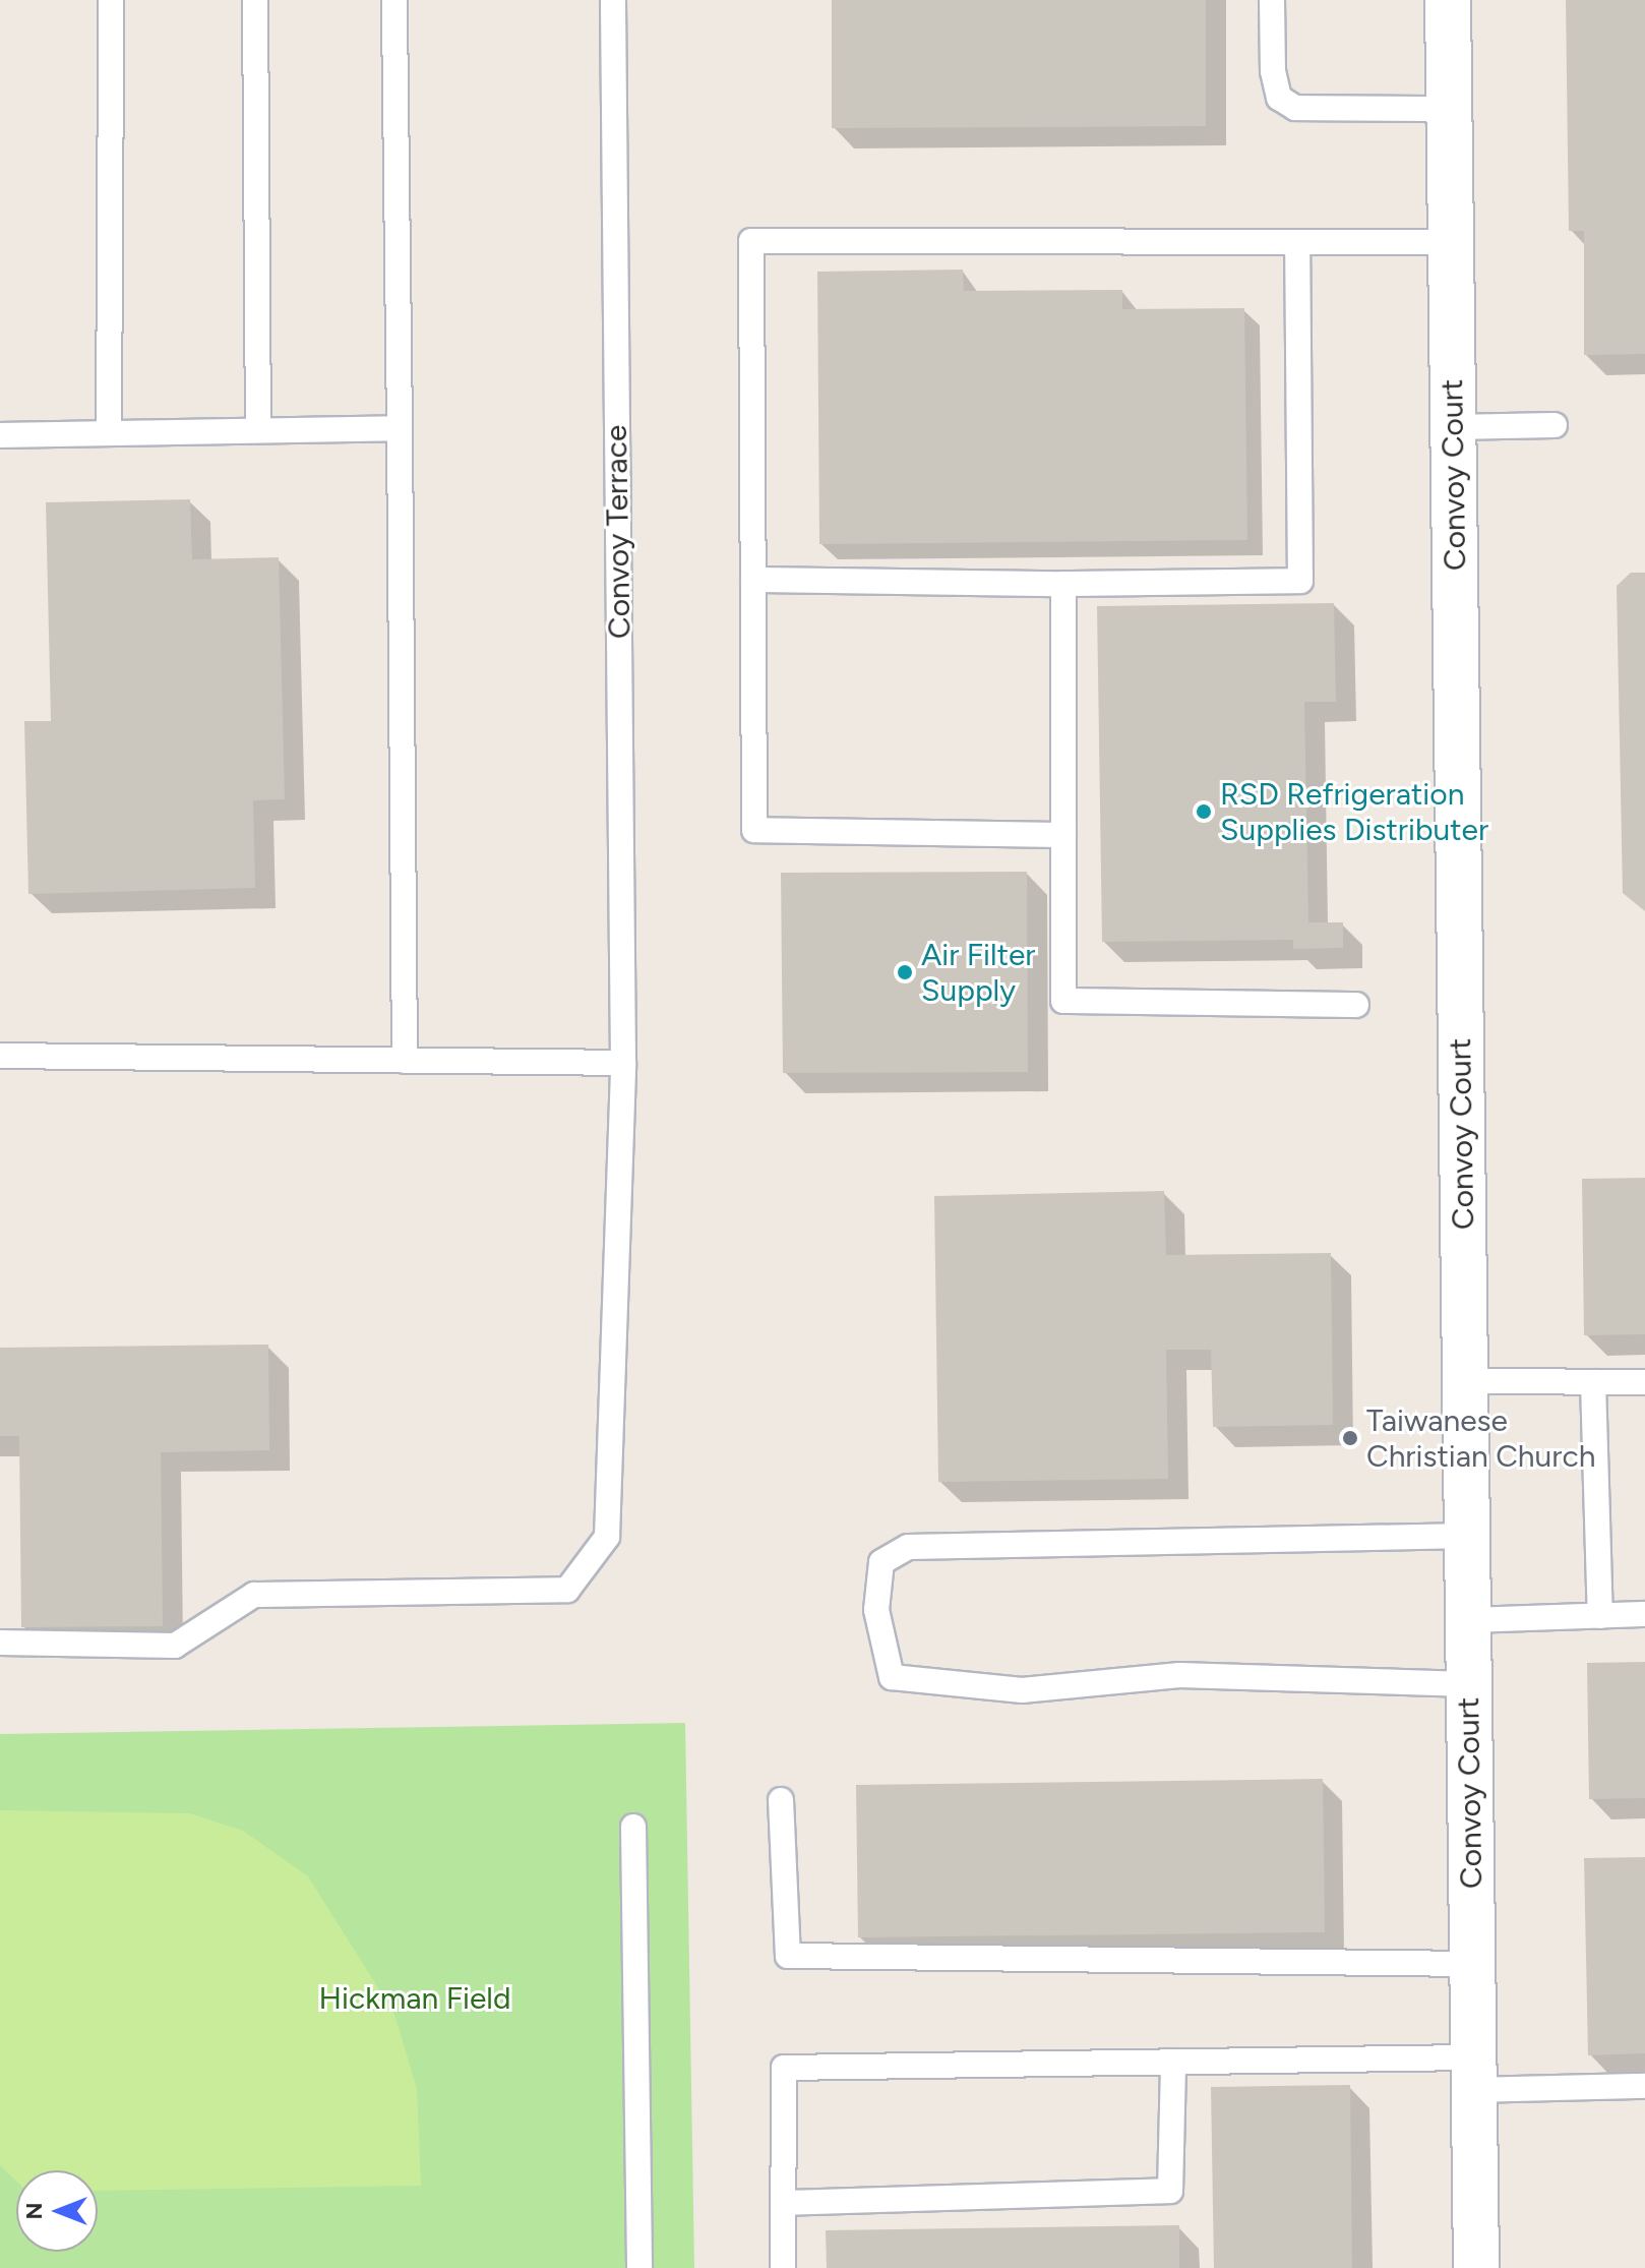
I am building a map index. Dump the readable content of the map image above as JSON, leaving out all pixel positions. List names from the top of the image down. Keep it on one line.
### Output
{"streets":{"street":["Convoy Court"],"lane":["Convoy Terrace"]},"parks":["Hickman Field"],"places":["RSD Refrigeration Supplies Distributer","Air Filter Supply","Taiwanese Christian Church"],"north":"left"}
